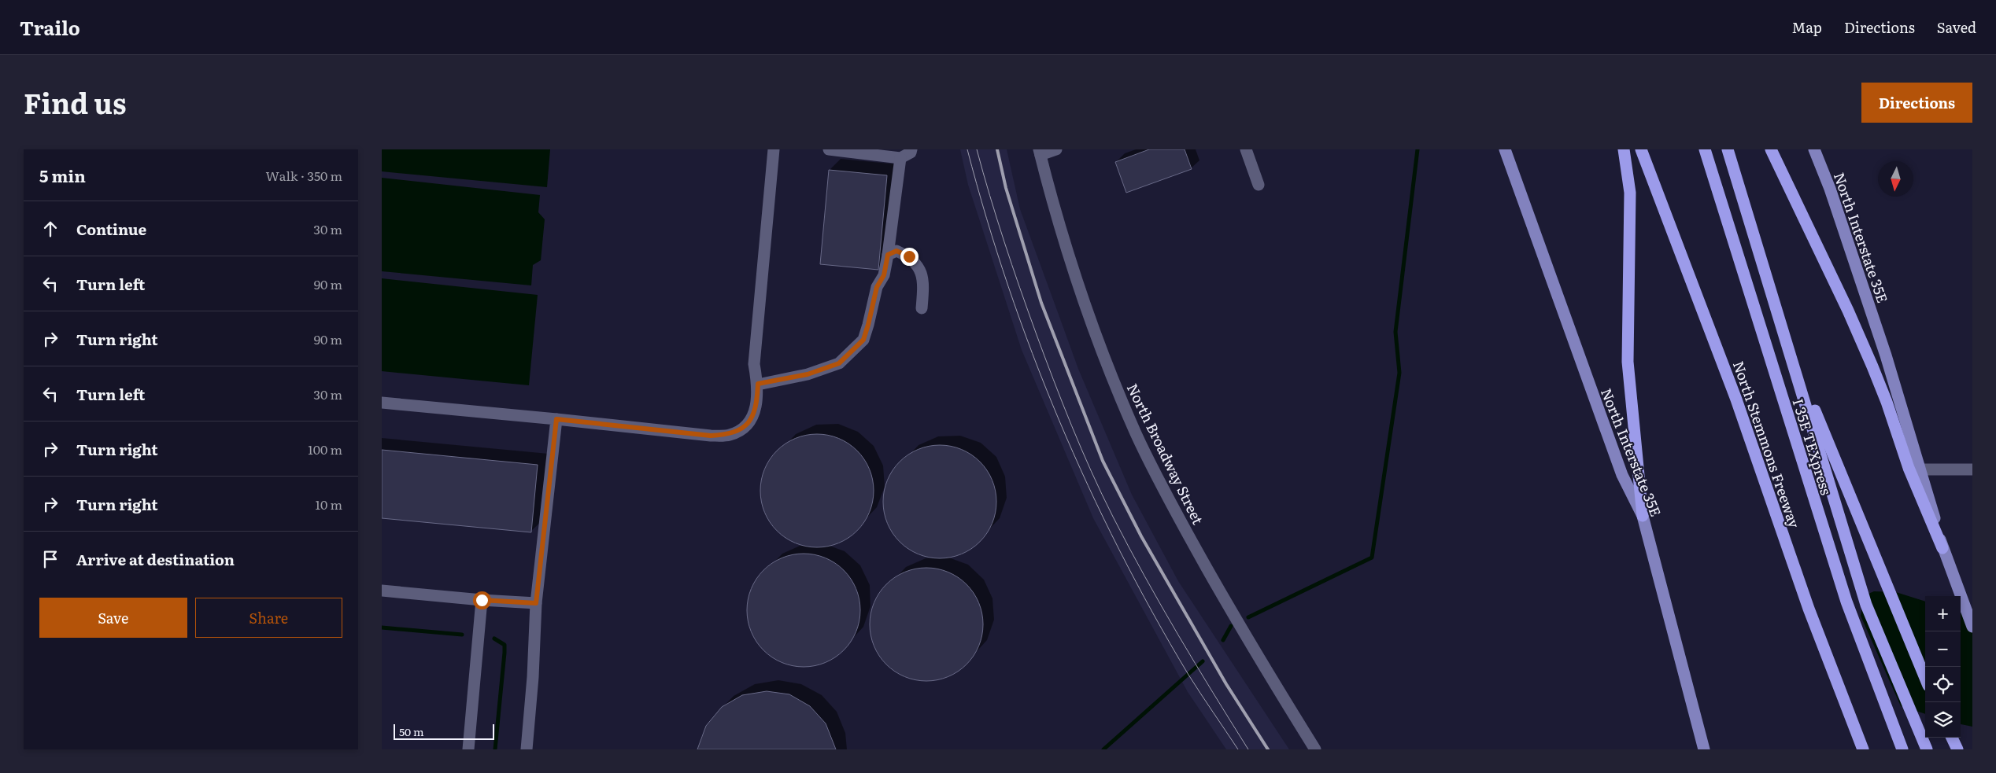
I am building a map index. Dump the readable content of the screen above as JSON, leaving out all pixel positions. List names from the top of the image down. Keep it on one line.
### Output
{"streets":{"highway":["North Stemmons Freeway","I 35E TEXpress"],"main road":["North Interstate 35E"],"street":["North Broadway Street"]},"scale_bar":"50 m","north":"bottom","page":{"header":"Trailo","nav":["Map","Directions","Saved"],"title":"Find us","buttons":["Directions",["Save","Share"]],"heading":["5 min","Walk · 350 m"],"list":[["Continue","30 m"],["Turn left","90 m"],["Turn right","90 m"],["Turn left","30 m"],["Turn right","100 m"],["Turn right","10 m"],"Arrive at destination"],"map_buttons":["+","−"],"scale":"50 m"}}
